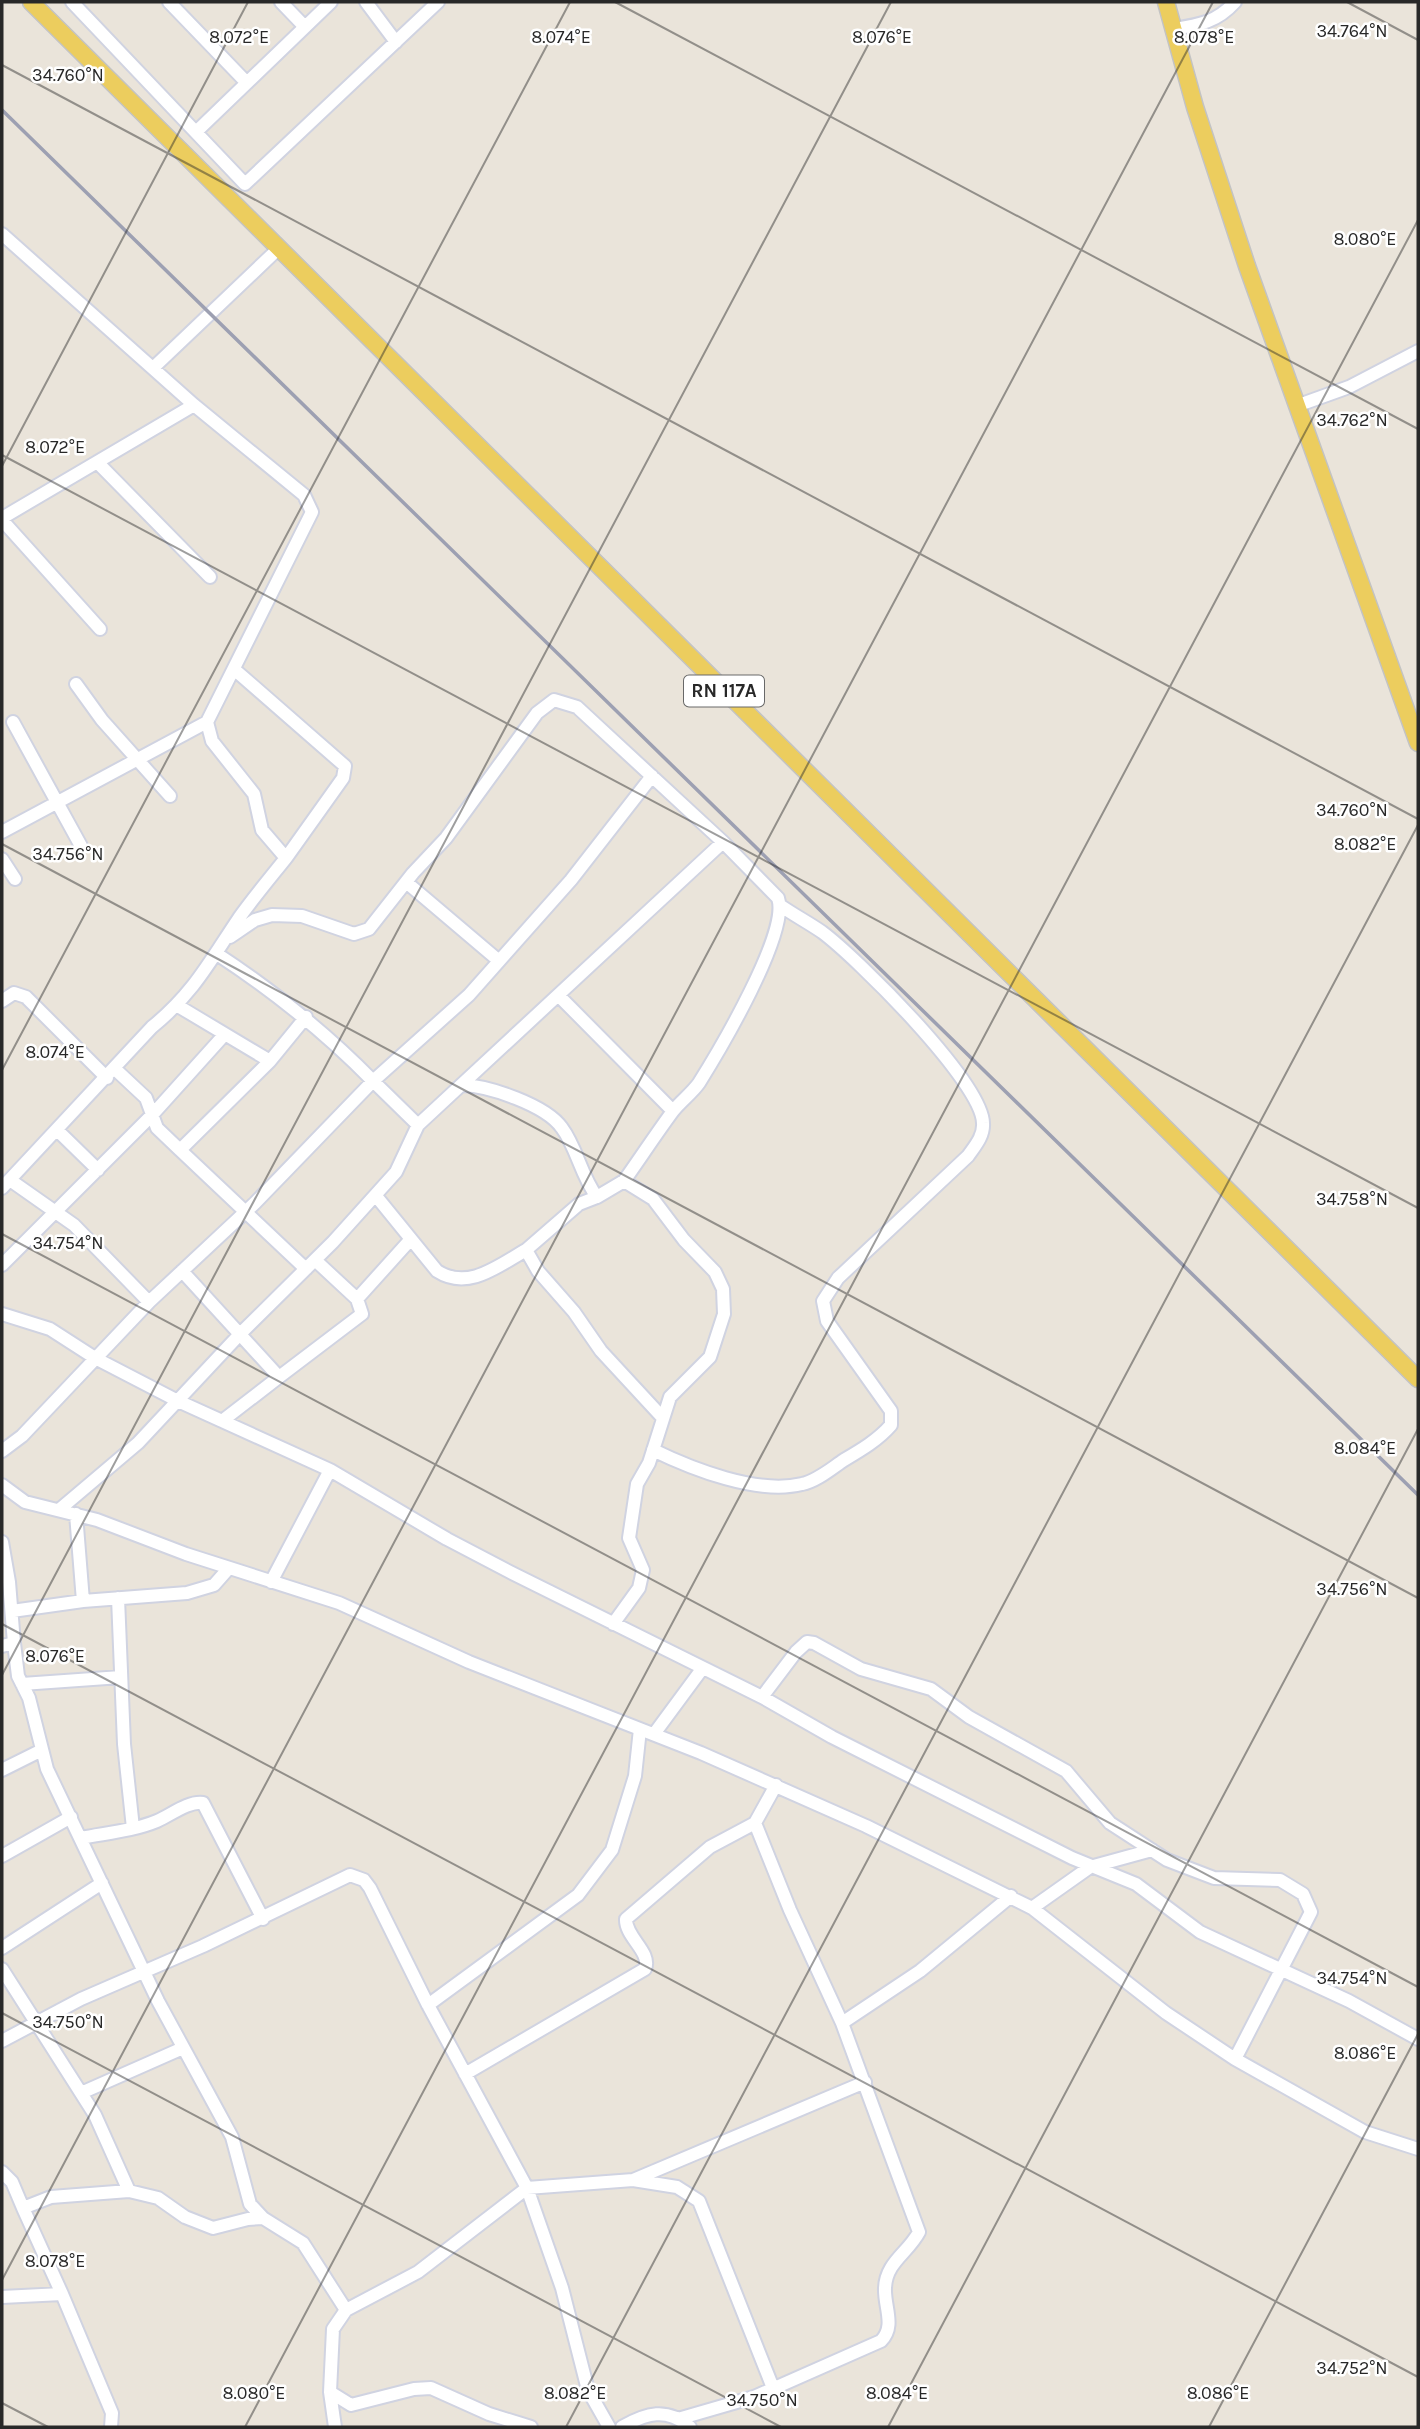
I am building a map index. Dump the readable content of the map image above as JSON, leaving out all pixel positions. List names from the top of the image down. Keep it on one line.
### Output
{"streets":{"main road":["RN 117A"]},"coordinates":["34.764°N","8.072°E","8.074°E","8.076°E","8.078°E","34.760°N","8.080°E","34.762°N","8.082°E","34.756°N","34.758°N","34.754°N","8.084°E","34.750°N","8.086°E","34.752°N"]}
